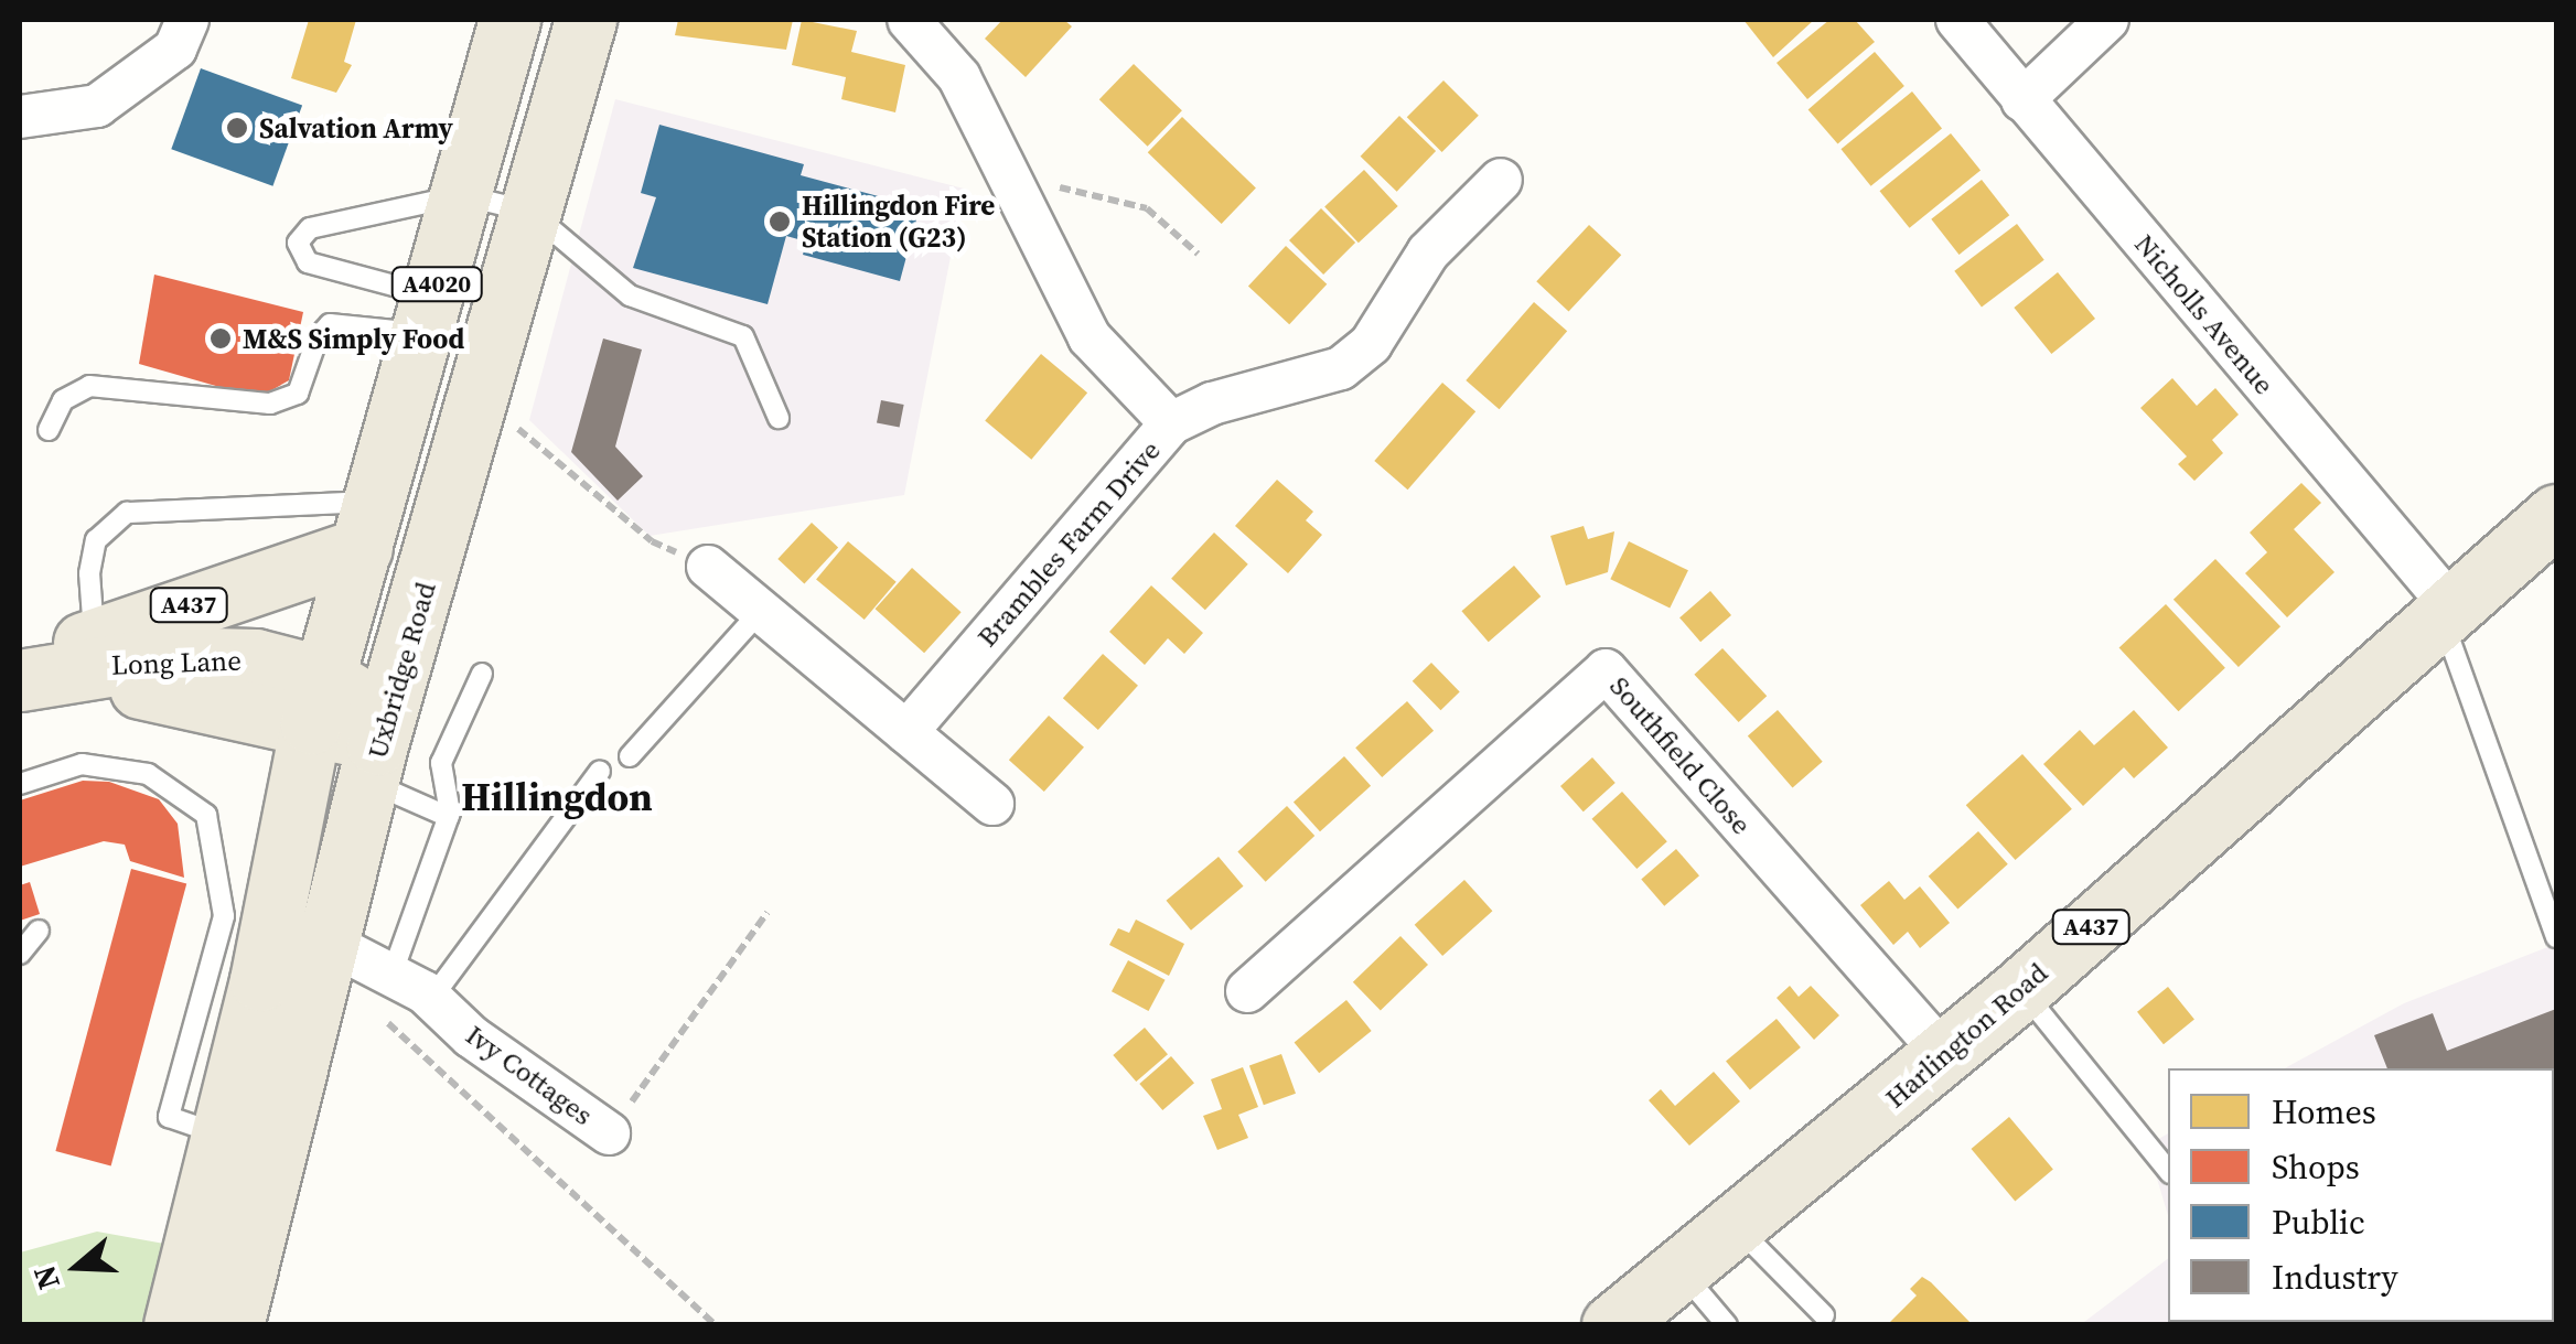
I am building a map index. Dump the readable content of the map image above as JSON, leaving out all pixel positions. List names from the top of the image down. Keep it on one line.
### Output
{"streets":{"main road":["A4020","A437","Long Lane","Uxbridge Road","Harlington Road"],"street":["Nicholls Avenue","Brambles Farm Drive","Southfield Close","Ivy Cottages"]},"crossings":[["A4020","Long Lane"],["Nicholls Avenue","Harlington Road"],["Long Lane","Uxbridge Road"],["Uxbridge Road","Ivy Cottages"],["Southfield Close","Harlington Road"]],"districts":["Hillingdon"],"places":["Salvation Army","Hillingdon Fire Station (G23)","M&S Simply Food"],"legend":["Homes","Shops","Public","Industry"],"north":"left"}
